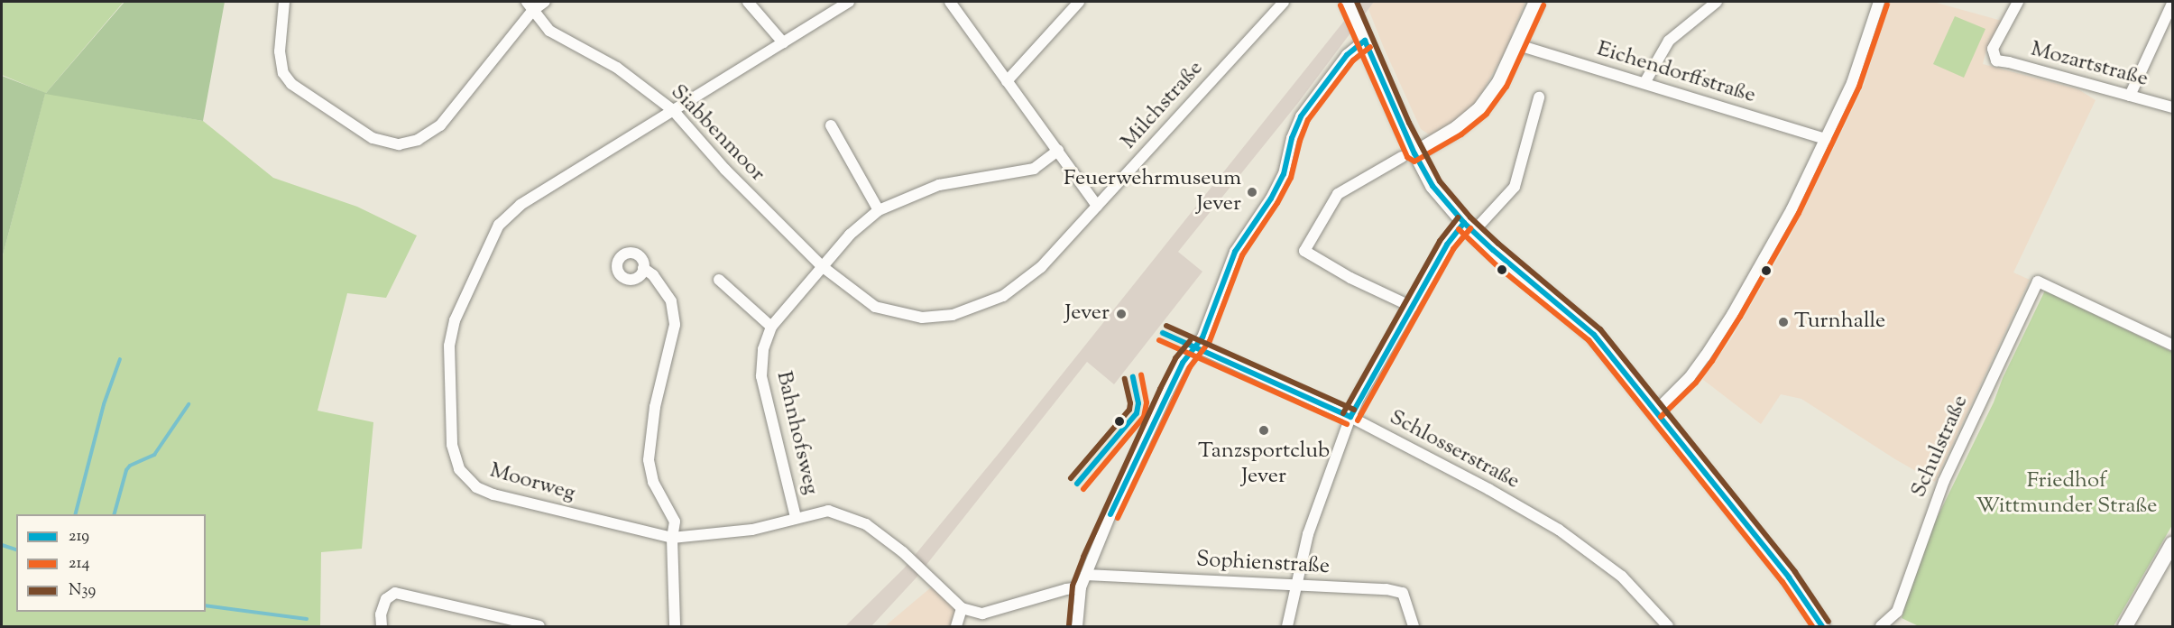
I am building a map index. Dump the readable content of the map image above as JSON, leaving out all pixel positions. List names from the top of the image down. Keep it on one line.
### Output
{"streets":{"street":["Mozartstraße","Eichendorffstraße","Milchstraße","Siabbenmoor","Bahnhofsweg","Schulstraße","Schlosserstraße","Moorweg","Sophienstraße"]},"crossings":[["Milchstraße","Siabbenmoor"],["Milchstraße","Bahnhofsweg"],["Siabbenmoor","Bahnhofsweg"],["Siabbenmoor","Moorweg"],["Bahnhofsweg","Moorweg"]],"parks":["Friedhof Wittmunder Straße"],"places":["Feuerwehrmuseum Jever","Jever","Turnhalle","Tanzsportclub Jever"],"lines":["transit line N39","transit line 214","transit line 219"],"legend":["219","214","N39"]}
